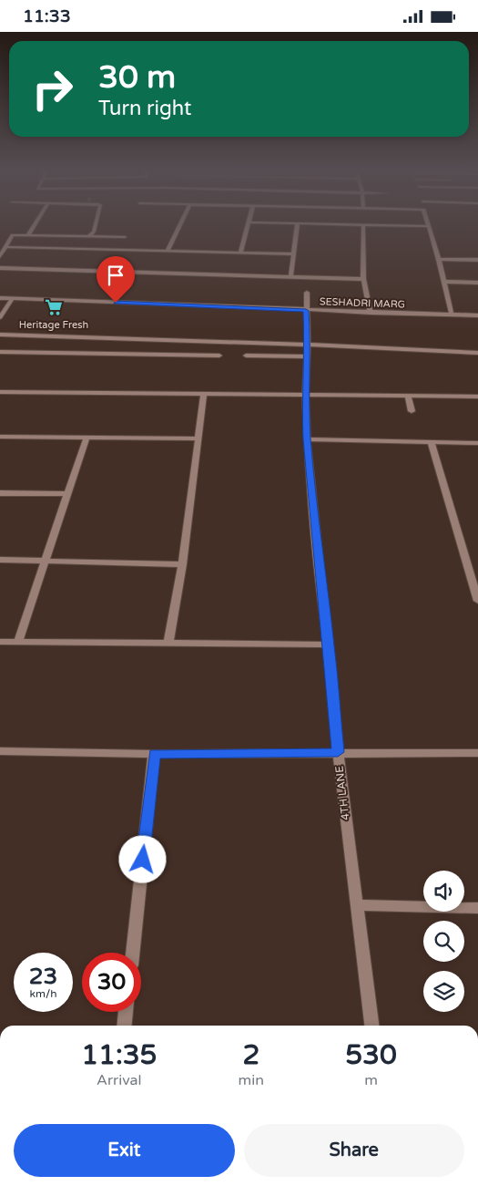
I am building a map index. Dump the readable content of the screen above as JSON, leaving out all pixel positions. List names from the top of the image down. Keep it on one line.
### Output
{"streets":{"street":["SESHADRI MARG","4TH LANE"]},"crossings":[["SESHADRI MARG","4TH LANE"]],"places":{"supermarket":["Heritage Fresh"]},"page":{"status":"11:33","turn":["30 m","Turn right"],"speed":"23 km/h","limit":"30","eta":["11:35","Arrival","2","min","530","m"],"buttons":["Exit","Share"]}}
